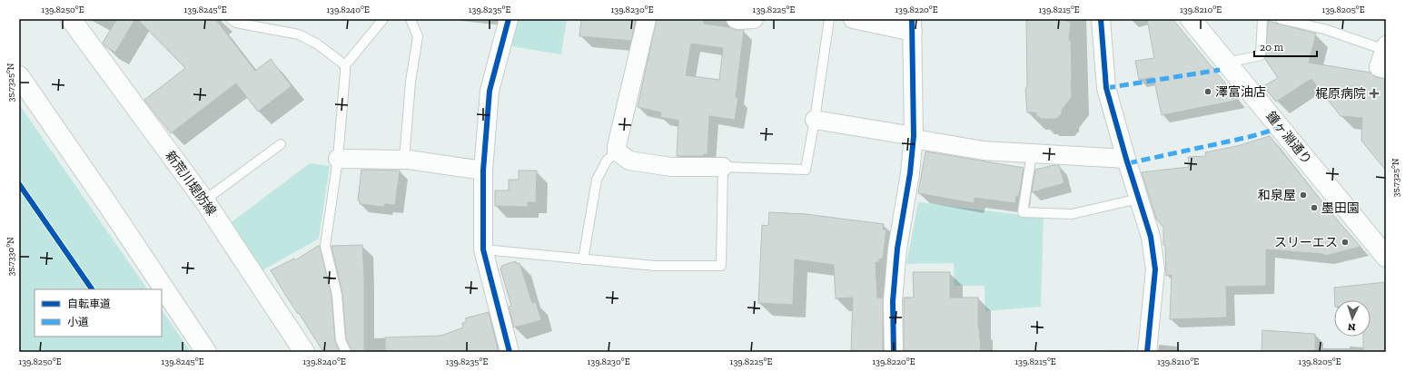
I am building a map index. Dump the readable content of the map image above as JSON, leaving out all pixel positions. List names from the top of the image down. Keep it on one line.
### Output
{"streets":{"main road":["鐘ヶ淵通り","新荒川堤防線"]},"places":{"other":["澤富油店","和泉屋","墨田園","スリーエス"],"health":["梶原病院"]},"legend":["自転車道","小道"],"scale_bar":"20 m","north":"bottom","coordinates":["139.8250°E","139.8245°E","139.8240°E","139.8235°E","139.8230°E","139.8225°E","139.8220°E","139.8215°E","139.8210°E","139.8205°E","35.7325°N","35.7330°N"]}
